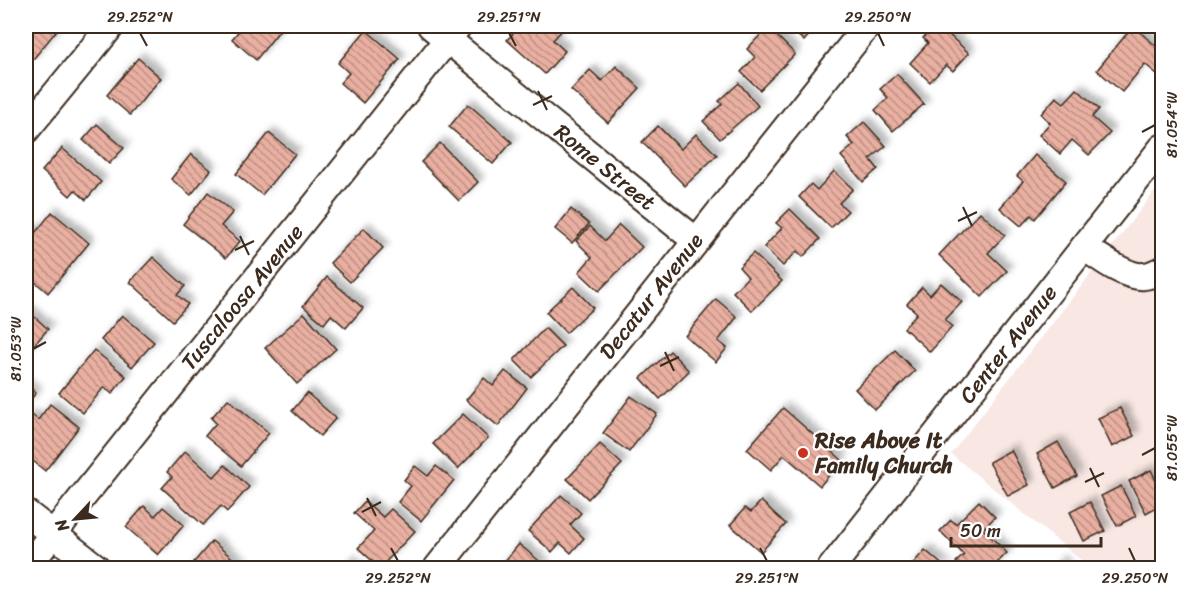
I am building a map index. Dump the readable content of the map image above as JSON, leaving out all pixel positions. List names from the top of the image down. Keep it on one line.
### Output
{"streets":{"street":["Rome Street","Decatur Avenue","Tuscaloosa Avenue","Center Avenue"]},"crossings":[["Rome Street","Decatur Avenue"],["Rome Street","Tuscaloosa Avenue"]],"places":["Rise Above It Family Church"],"scale_bar":"50 m","north":"bottom left","coordinates":["29.252°N","29.251°N","29.250°N","81.054°W","81.053°W","81.055°W"]}
